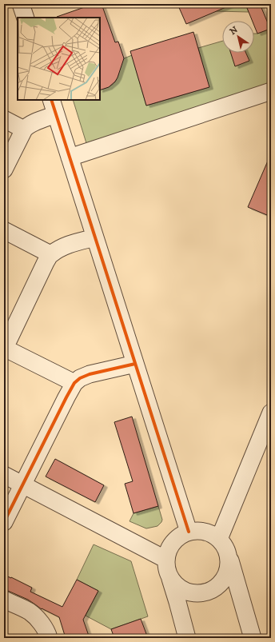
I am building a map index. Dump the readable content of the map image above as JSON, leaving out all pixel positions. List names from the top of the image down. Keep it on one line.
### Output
{"north":"top left"}
